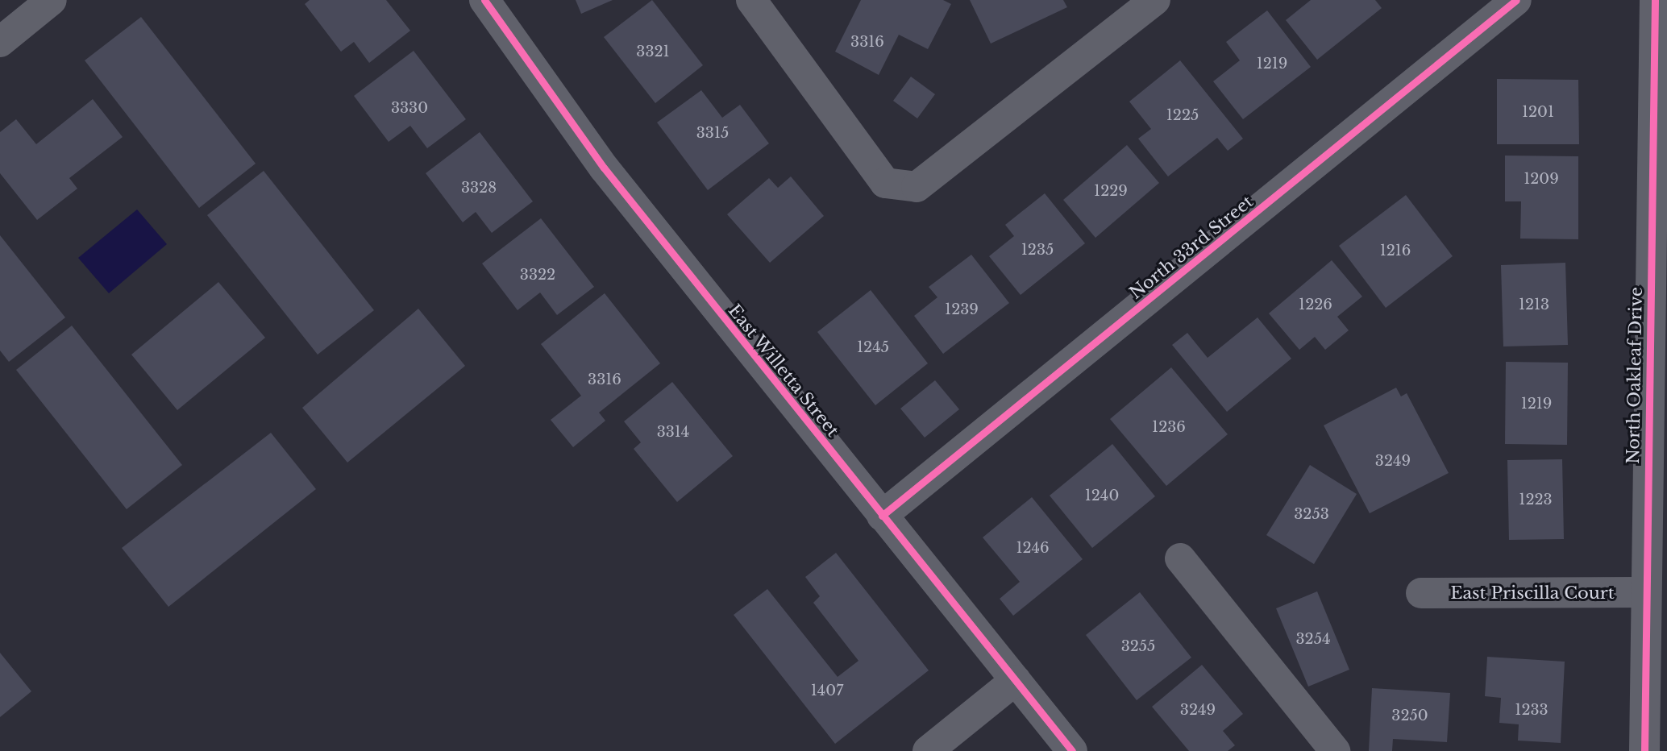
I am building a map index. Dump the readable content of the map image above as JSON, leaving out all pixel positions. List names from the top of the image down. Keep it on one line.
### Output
{"streets":{"street":["North 33rd Street","East Willetta Street","North Oakleaf Drive","East Priscilla Court"]},"crossings":[["North 33rd Street","East Willetta Street"],["North Oakleaf Drive","East Priscilla Court"]],"house_numbers":["3316","3321","1219","3330","1201","1225","3315","1209","3328","1229","1235","1216","3322","1226","1213","1239","1245","3316","1219","1236","3314","3249","1240","1223","3253","1246","3254","3255","1407","3249","1233","3250"]}
